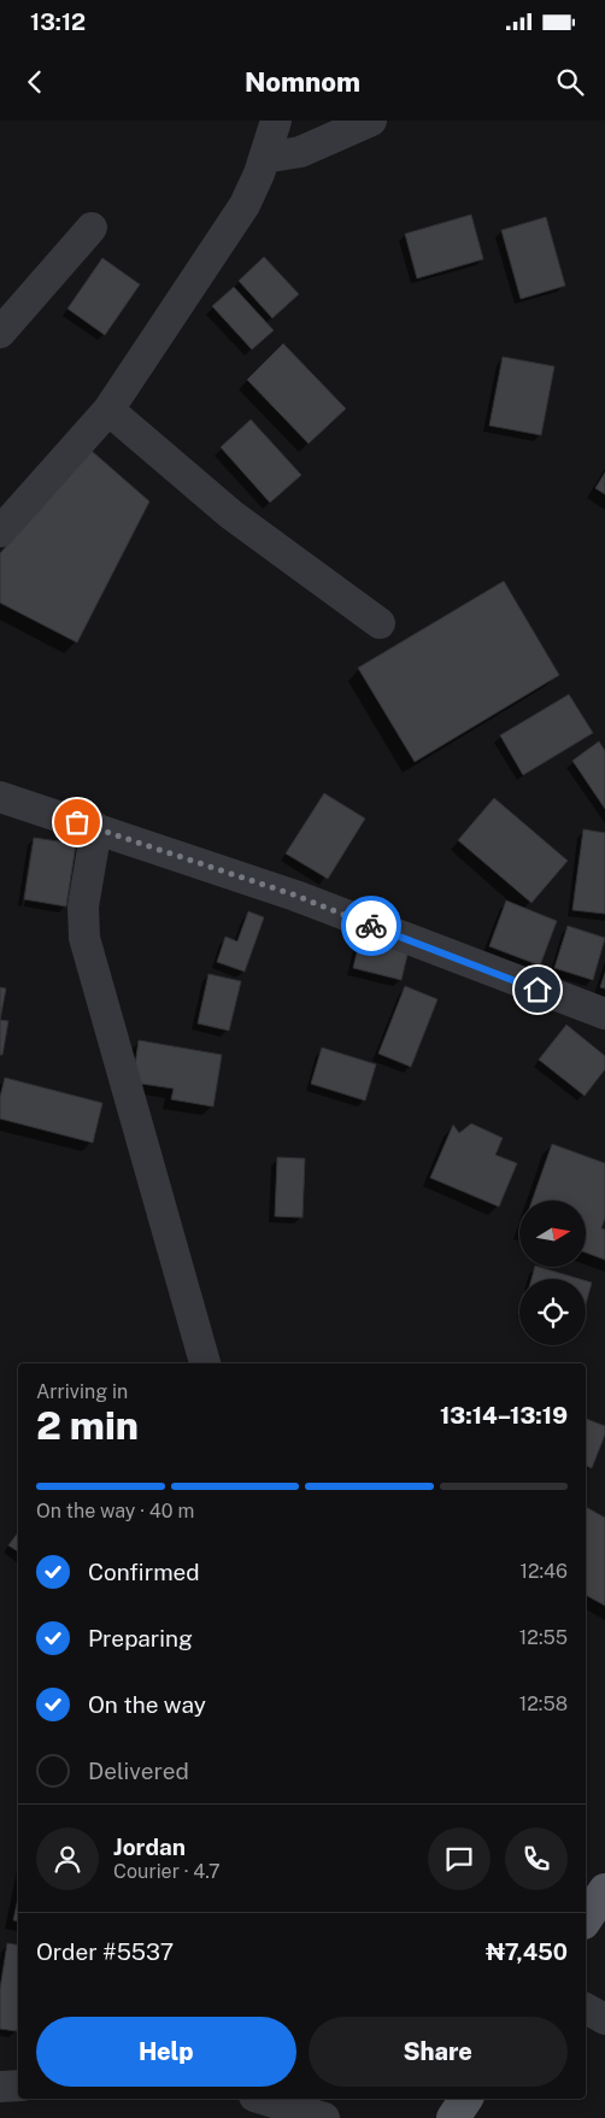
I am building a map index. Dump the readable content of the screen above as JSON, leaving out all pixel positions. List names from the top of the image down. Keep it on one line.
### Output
{"north":"right","page":{"status":"13:12","header":"Nomnom","heading":["2 min","Arriving in","13:14–13:19"],"panel":["Jordan","Courier · 4.7","Order #5537","₦7,450"],"bar":"On the way · 40 m","list":[["Confirmed","12:46"],["Preparing","12:55"],["On the way","12:58"],"Delivered"],"buttons":["Help","Share"]}}
